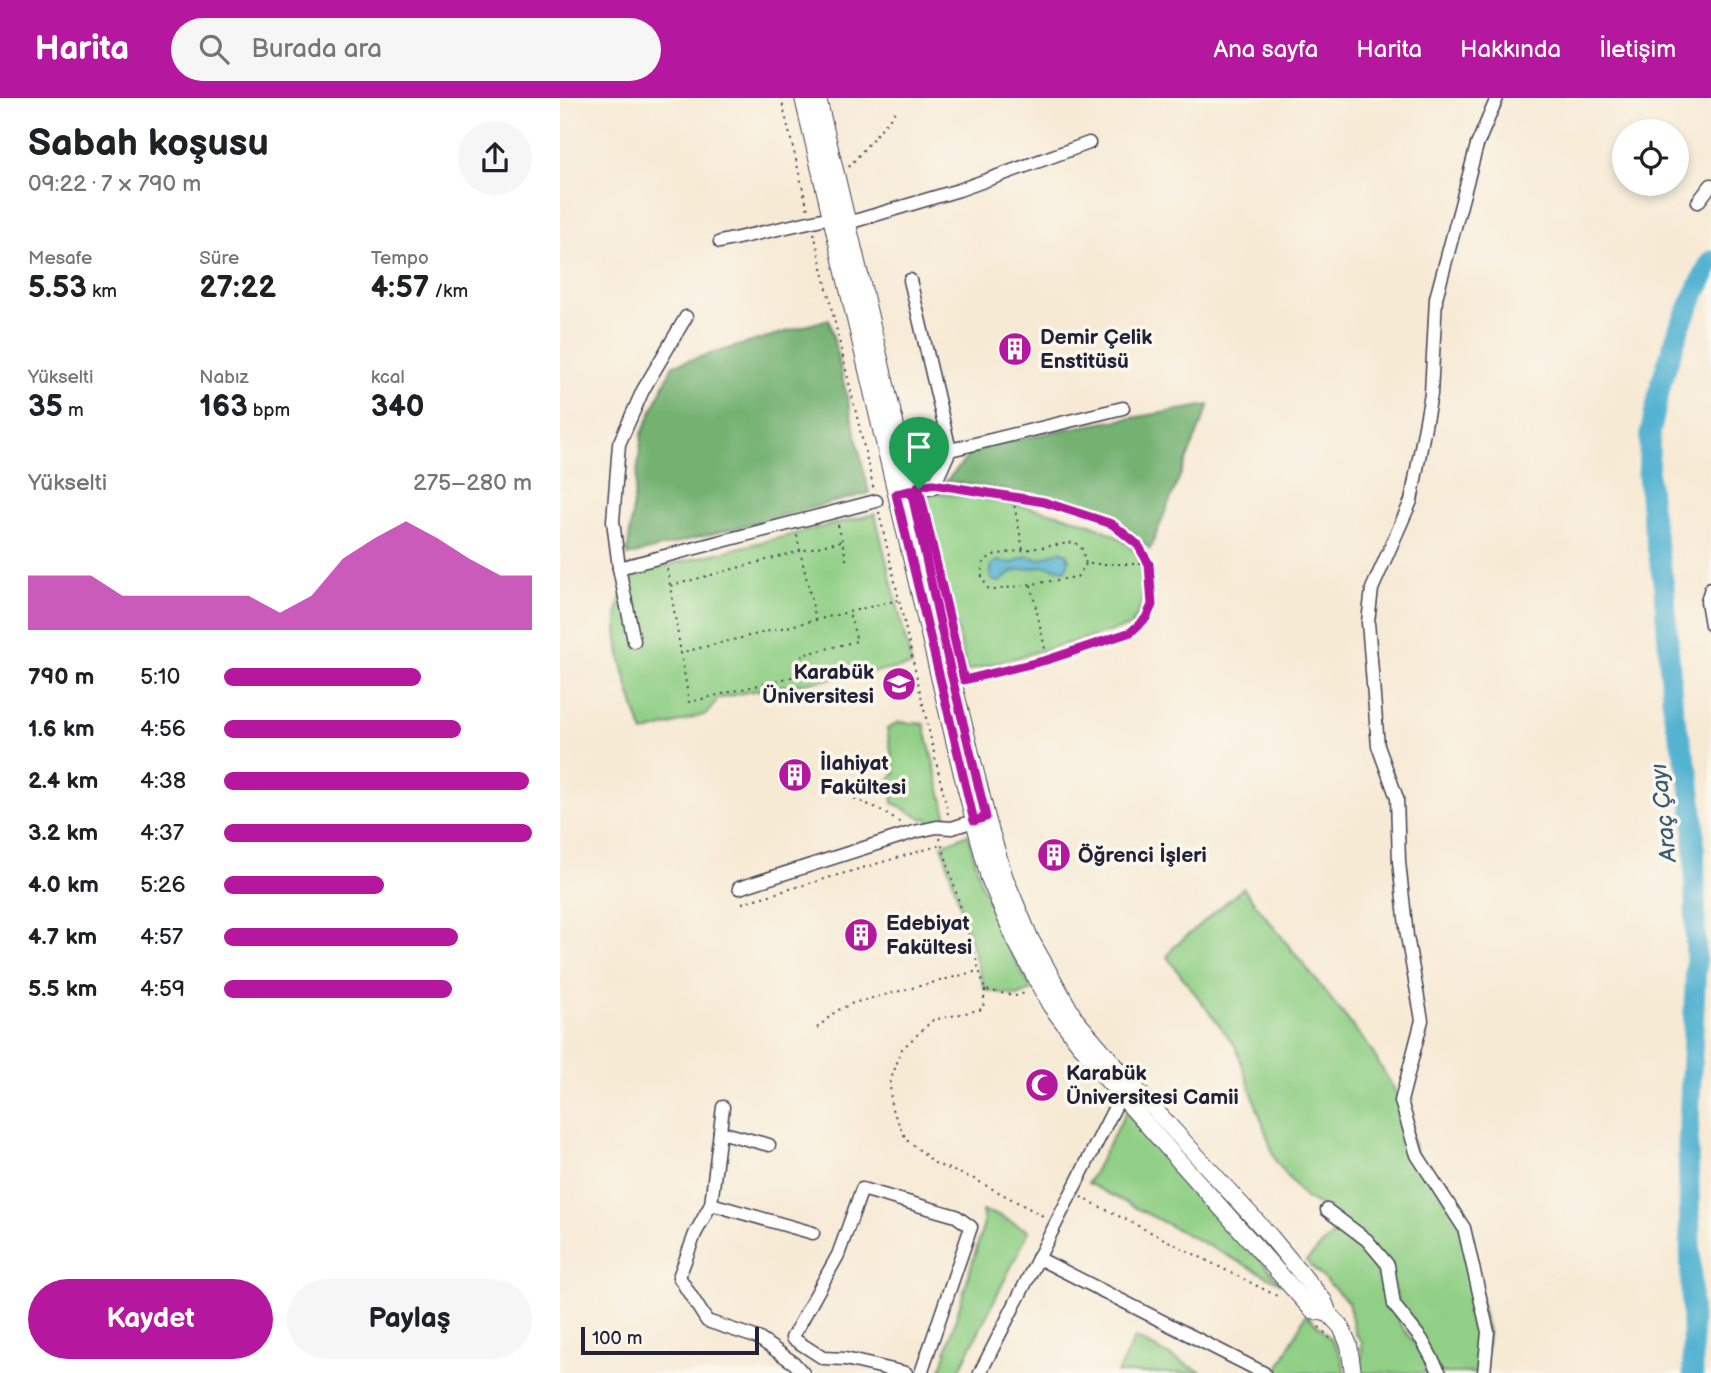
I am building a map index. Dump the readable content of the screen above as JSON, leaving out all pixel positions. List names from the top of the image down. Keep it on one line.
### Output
{"water":["Araç Çayı"],"places":{"building":["Demir Çelik Enstitüsü","İlahiyat Fakültesi","Öğrenci İşleri","Edebiyat Fakültesi"],"school or university":["Karabük Üniversitesi"],"mosque":["Karabük Üniversitesi Camii"]},"scale_bar":"100 m","page":{"header":"Harita","search":"Burada ara","nav":["Ana sayfa","Harita","Hakkında","İletişim"],"heading":["Sabah koşusu","09:22 · 7 × 790 m"],"stats":[["Mesafe","5.53 km"],["Süre","27:22"],["Tempo","4:57 /km"],["Yükselti","35 m"],["Nabız","163 bpm"],["kcal","340"]],"chart":["Yükselti","275–280 m"],"list":[{"name":"790 m","note":"5:10"},{"name":"1.6 km","note":"4:56"},{"name":"2.4 km","note":"4:38"},{"name":"3.2 km","note":"4:37"},{"name":"4.0 km","note":"5:26"},{"name":"4.7 km","note":"4:57"},{"name":"5.5 km","note":"4:59"}],"buttons":["Kaydet","Paylaş"],"scale":"100 m"}}
